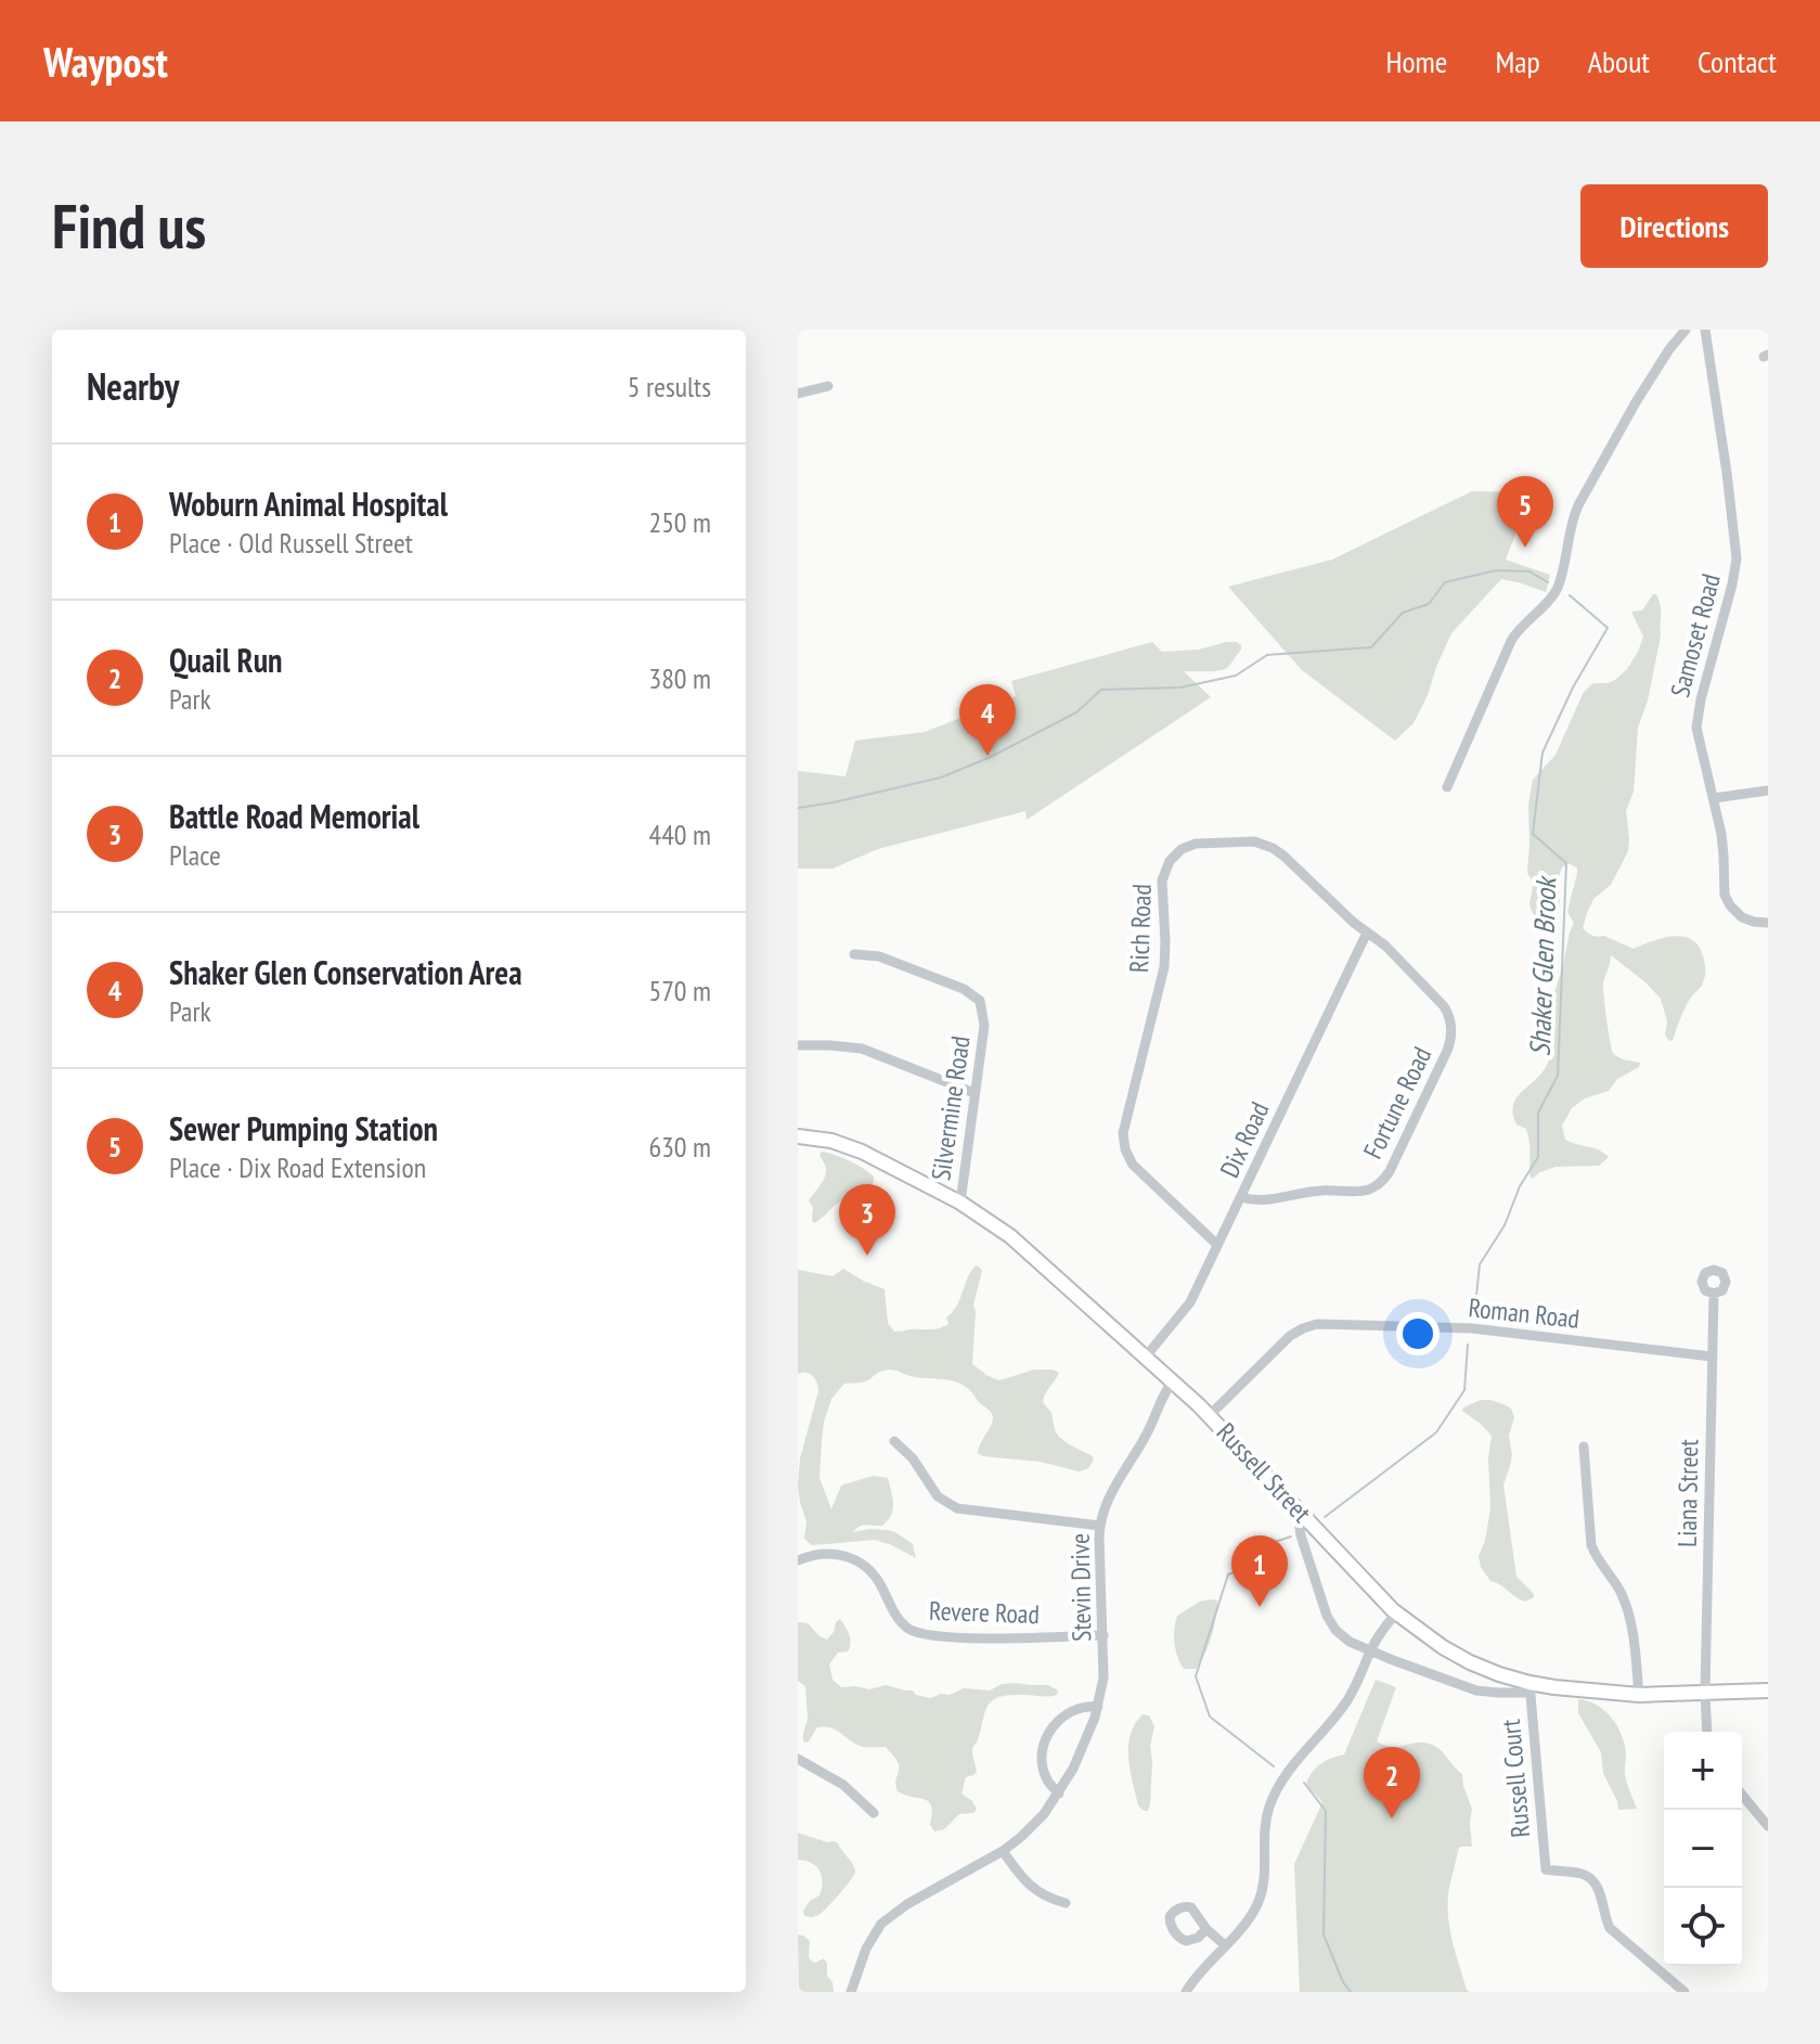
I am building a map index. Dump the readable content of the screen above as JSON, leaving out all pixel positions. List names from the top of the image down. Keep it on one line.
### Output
{"streets":{"street":["Samoset Road","Rich Road","Fortune Road","Silvermine Road","Dix Road","Roman Road","Russell Street","Liana Street","Stevin Drive","Revere Road","Russell Court"]},"crossings":[["Rich Road","Fortune Road"],["Rich Road","Dix Road"],["Fortune Road","Dix Road"],["Silvermine Road","Russell Street"],["Dix Road","Russell Street"],["Roman Road","Russell Street"],["Roman Road","Liana Street"],["Russell Street","Liana Street"],["Russell Street","Stevin Drive"],["Russell Street","Russell Court"],["Stevin Drive","Revere Road"]],"water":["Shaker Glen Brook"],"page":{"header":"Waypost","nav":["Home","Map","About","Contact"],"buttons":"Directions","title":"Find us","heading":["Nearby","5 results"],"list":[{"mark":"1","name":"Woburn Animal Hospital","note":"Place · Old Russell Street","value":"250 m"},{"mark":"2","name":"Quail Run","note":"Park","value":"380 m"},{"mark":"3","name":"Battle Road Memorial","note":"Place","value":"440 m"},{"mark":"4","name":"Shaker Glen Conservation Area","note":"Park","value":"570 m"},{"mark":"5","name":"Sewer Pumping Station","note":"Place · Dix Road Extension","value":"630 m"}],"pins":["5","4","3","1","2"],"map_buttons":["+","−"]}}
